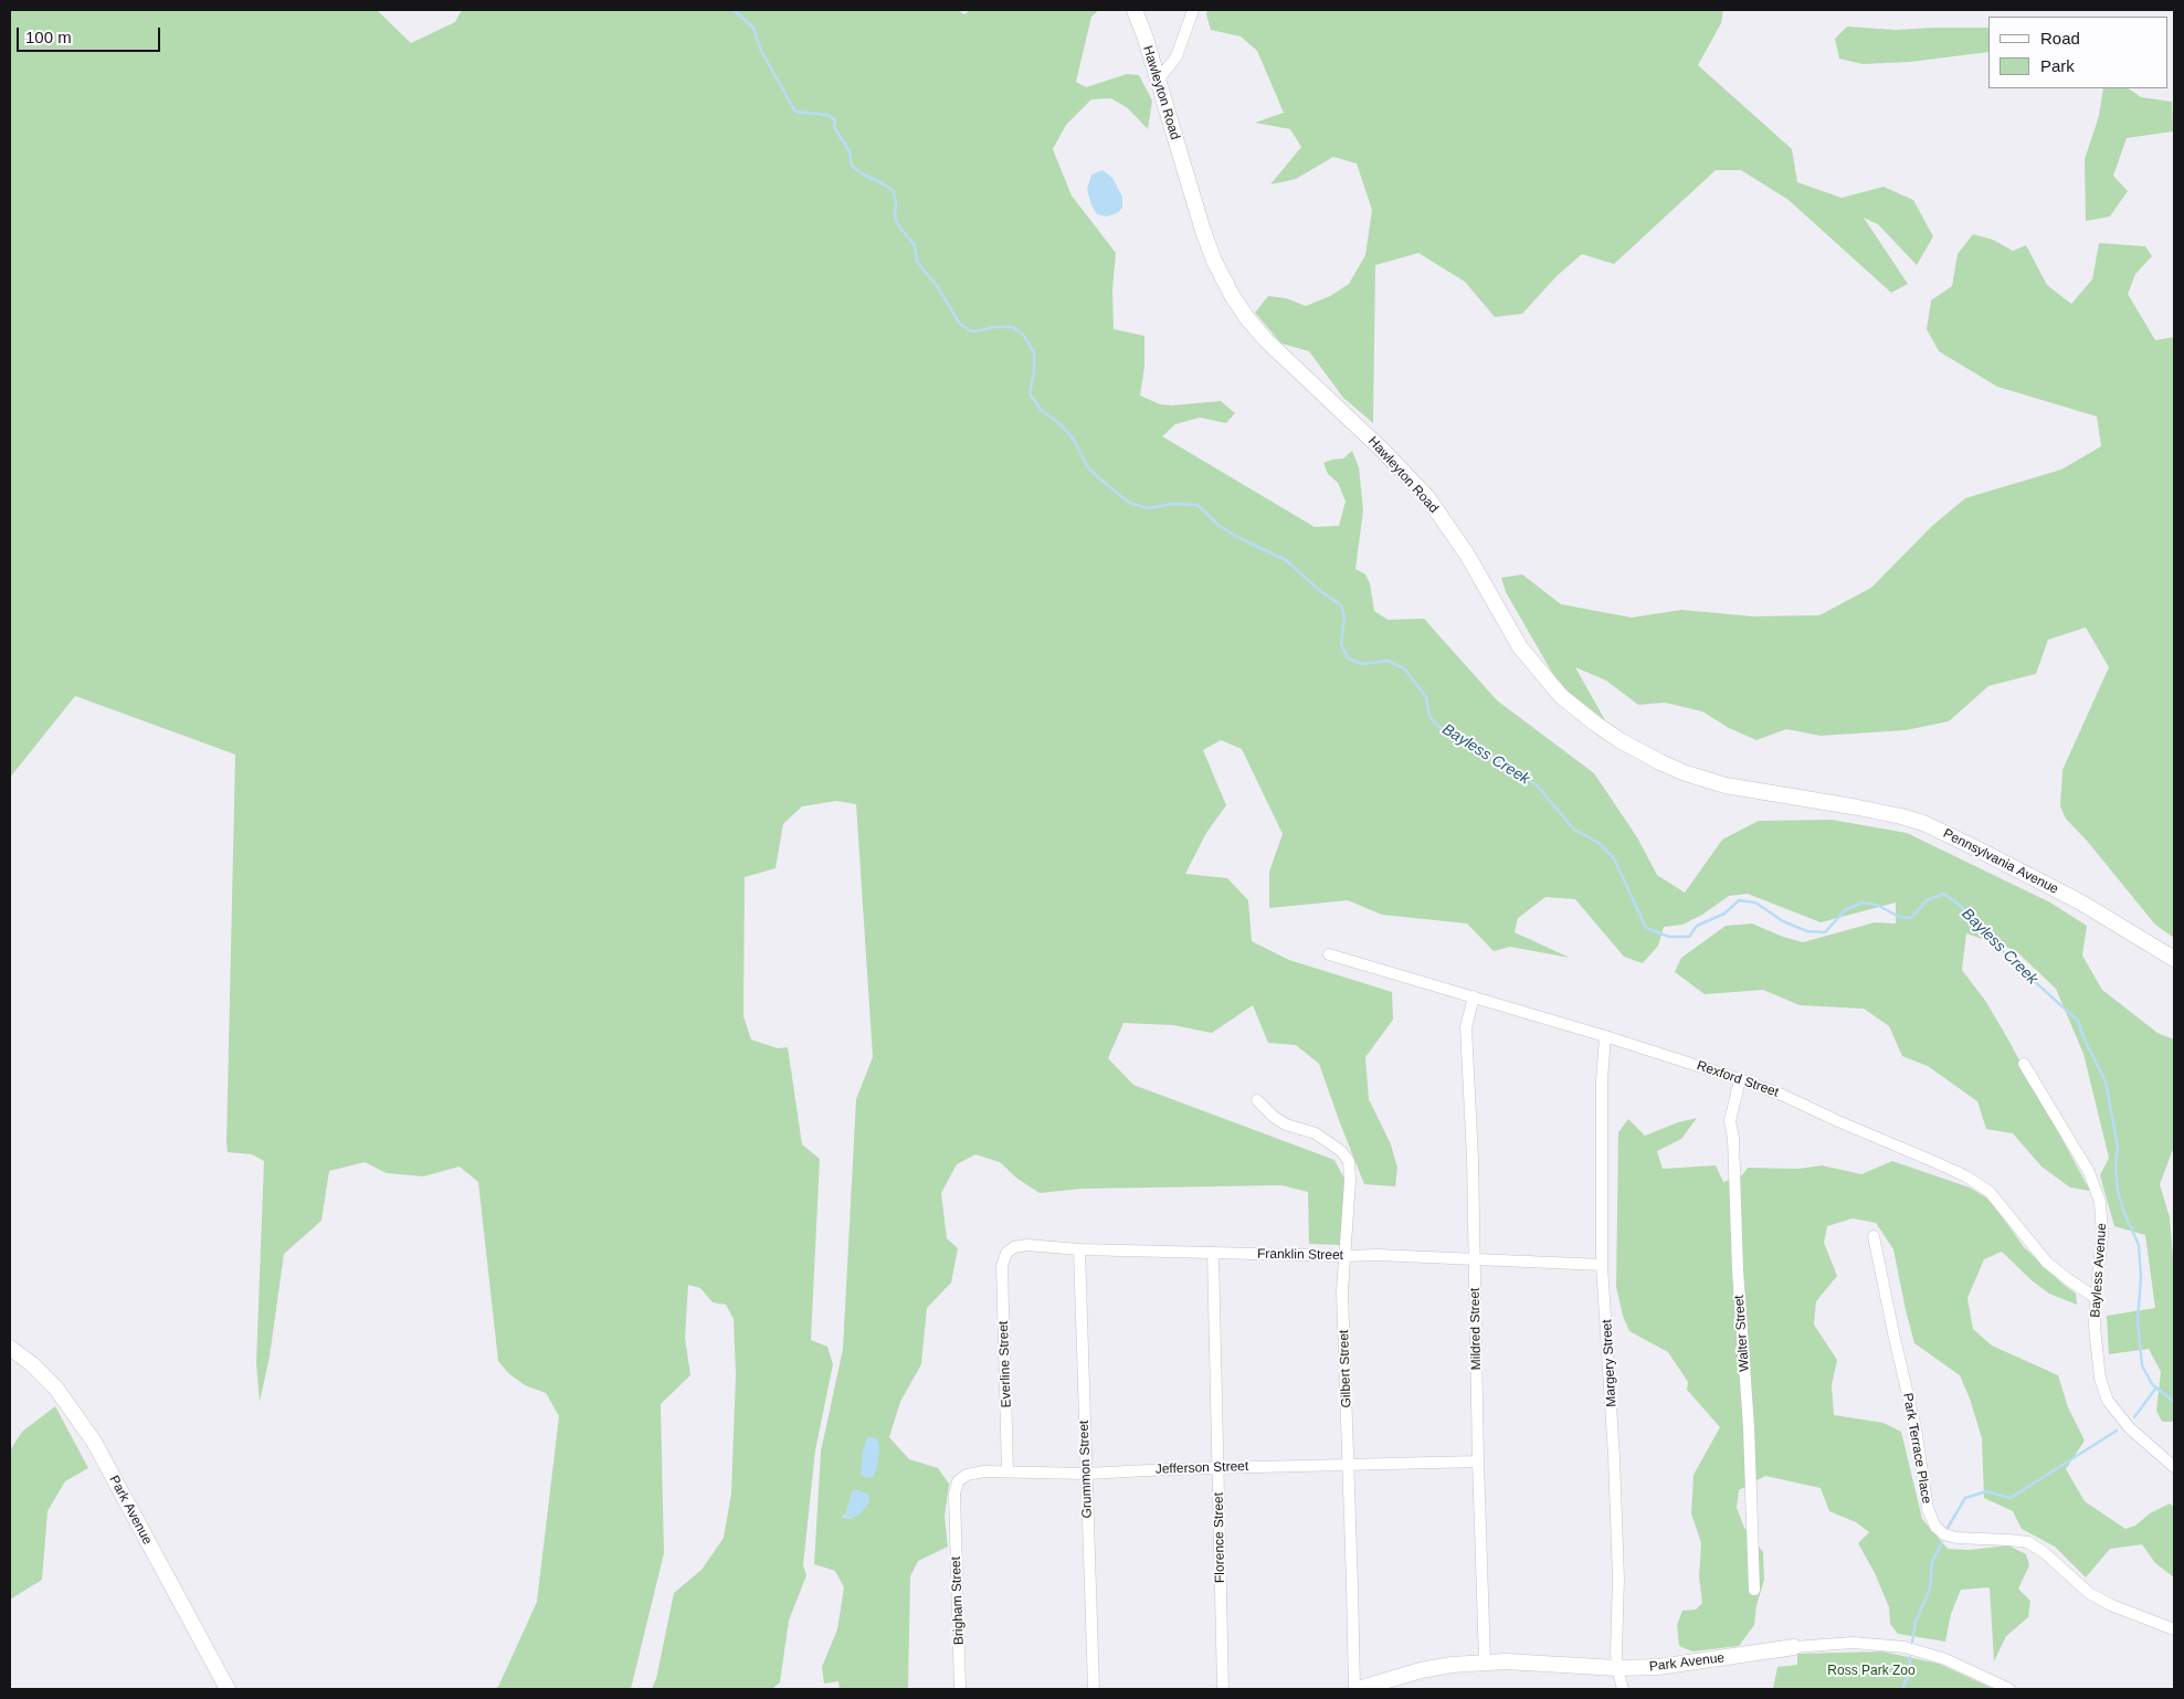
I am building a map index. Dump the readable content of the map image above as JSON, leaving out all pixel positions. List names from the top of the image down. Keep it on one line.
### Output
{"streets":{"street":["Hawleyton Road","Pennsylvania Avenue","Rexford Street","Franklin Street","Bayless Avenue","Mildred Street","Walter Street","Margery Street","Everline Street","Gilbert Street","Park Terrace Place","Jefferson Street","Grummon Street","Park Avenue","Florence Street","Brigham Street"]},"crossings":[["Hawleyton Road","Pennsylvania Avenue"],["Rexford Street","Bayless Avenue"],["Rexford Street","Mildred Street"],["Rexford Street","Walter Street"],["Rexford Street","Margery Street"],["Franklin Street","Mildred Street"],["Franklin Street","Margery Street"],["Franklin Street","Everline Street"],["Franklin Street","Gilbert Street"],["Franklin Street","Grummon Street"],["Franklin Street","Florence Street"],["Mildred Street","Jefferson Street"],["Mildred Street","Park Avenue"],["Margery Street","Park Avenue"],["Everline Street","Jefferson Street"],["Gilbert Street","Jefferson Street"],["Gilbert Street","Park Avenue"],["Jefferson Street","Grummon Street"],["Jefferson Street","Florence Street"],["Jefferson Street","Brigham Street"]],"water":["Bayless Creek"],"parks":["Ross Park Zoo"],"legend":["Road","Park"],"scale_bar":"100 m"}
